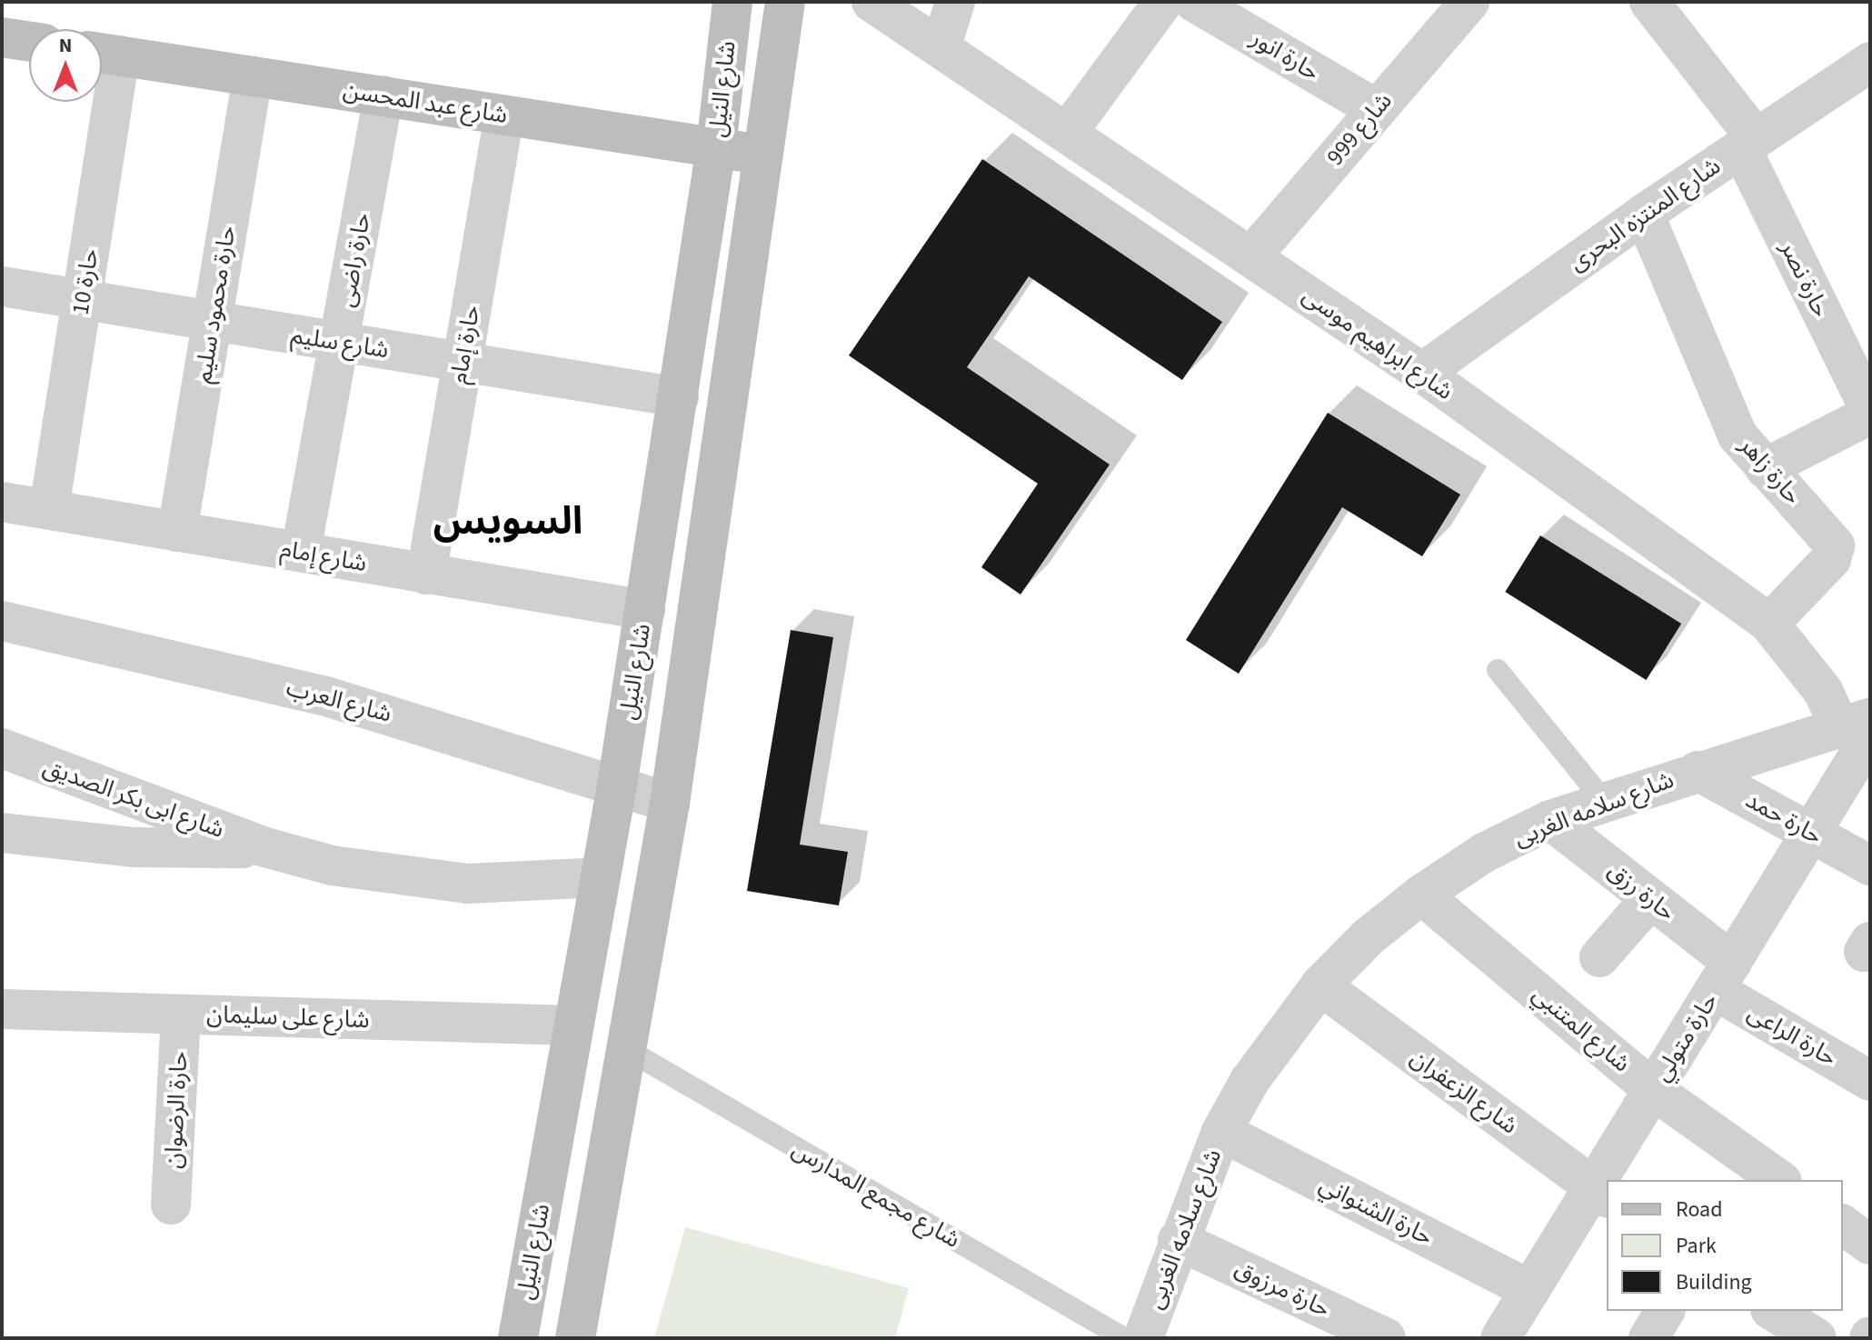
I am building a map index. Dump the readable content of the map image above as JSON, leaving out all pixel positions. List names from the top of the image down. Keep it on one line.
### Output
{"streets":{"main road":["شارع النيل","شارع عبد المحسن"],"street":["حارة انور","شارع 999","شارع المنتزه البحرى","حارة راضى","حارة نصر","حارة 10","حارة محمود سليم","شارع سليم","شارع ابراهيم موسى","حارة إمام","حارة زاهر","شارع إمام","شارع العرب","شارع ابى بكر الصديق","شارع سلامه الغربى","حارة حمد","حارة رزق","شارع على سليمان","شارع المتنبي","حارة الراعى","حارة متولي","شارع الزعفران","حارة الرضوان","حارة الشنواني","حارة مرزوق"],"lane":["شارع مجمع المدارس"]},"crossings":[["حارة انور","شارع 999"],["شارع النيل","شارع عبد المحسن"],["شارع النيل","شارع سليم"],["شارع النيل","شارع إمام"],["شارع النيل","شارع العرب"],["شارع النيل","شارع ابى بكر الصديق"],["شارع النيل","شارع على سليمان"],["شارع النيل","شارع مجمع المدارس"],["شارع عبد المحسن","حارة راضى"],["شارع عبد المحسن","حارة 10"],["شارع عبد المحسن","حارة محمود سليم"],["شارع عبد المحسن","حارة إمام"],["شارع 999","شارع ابراهيم موسى"],["شارع المنتزه البحرى","حارة نصر"],["شارع المنتزه البحرى","شارع ابراهيم موسى"],["شارع المنتزه البحرى","حارة زاهر"],["حارة راضى","شارع سليم"],["حارة راضى","شارع إمام"],["حارة 10","شارع سليم"],["حارة 10","شارع إمام"],["حارة محمود سليم","شارع سليم"],["حارة محمود سليم","شارع إمام"],["شارع سليم","حارة إمام"],["شارع ابراهيم موسى","حارة زاهر"],["شارع ابراهيم موسى","شارع سلامه الغربى"],["شارع ابراهيم موسى","حارة متولي"],["حارة إمام","شارع إمام"],["شارع سلامه الغربى","حارة حمد"],["شارع سلامه الغربى","حارة رزق"],["شارع سلامه الغربى","شارع المتنبي"],["شارع سلامه الغربى","حارة متولي"],["شارع سلامه الغربى","شارع الزعفران"],["شارع سلامه الغربى","حارة الشنواني"],["شارع سلامه الغربى","حارة مرزوق"],["حارة حمد","حارة متولي"],["حارة رزق","حارة الراعى"],["حارة رزق","حارة متولي"],["شارع على سليمان","حارة الرضوان"],["شارع المتنبي","حارة متولي"],["حارة الراعى","حارة متولي"],["حارة متولي","شارع الزعفران"],["حارة متولي","حارة الشنواني"]],"districts":["السويس"],"legend":["Road","Park","Building"],"north":"top"}
